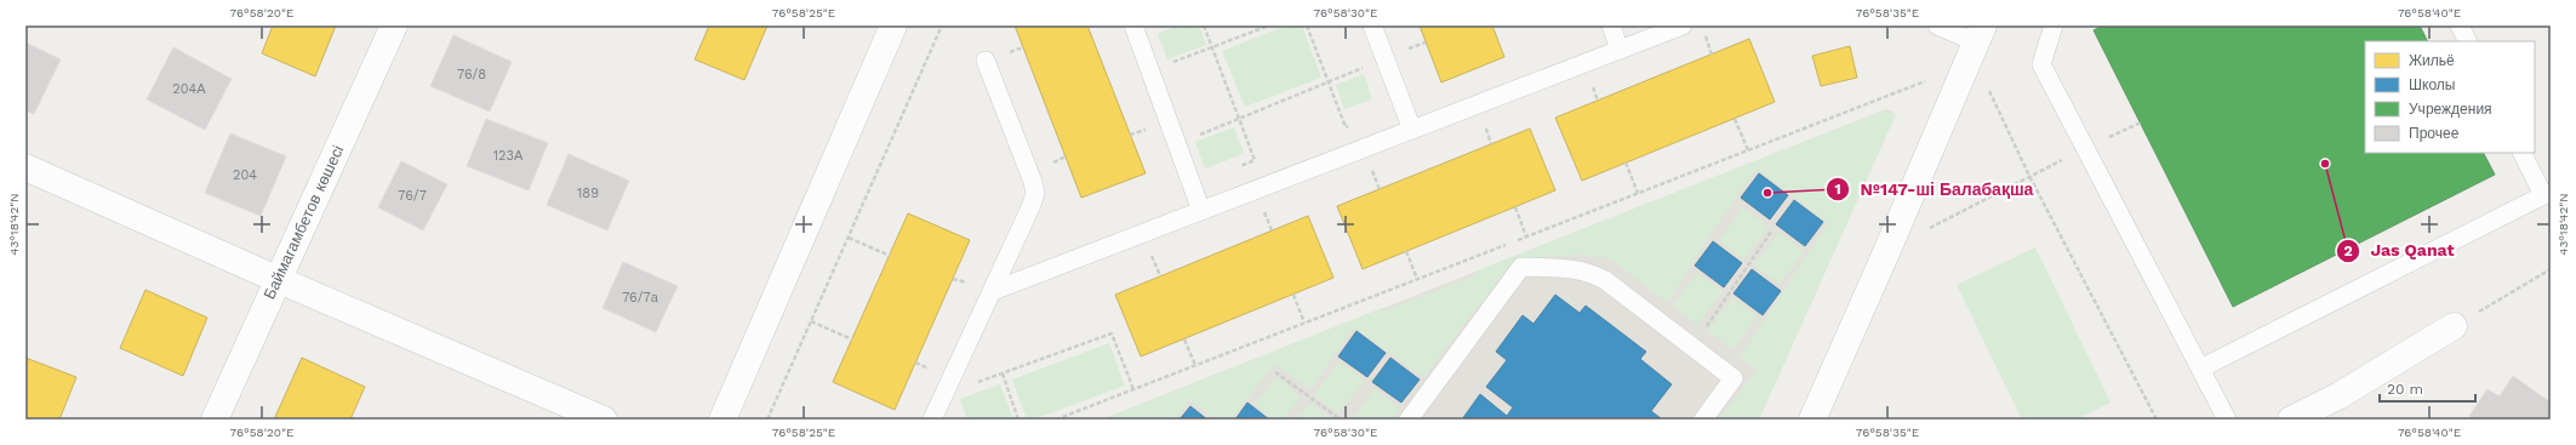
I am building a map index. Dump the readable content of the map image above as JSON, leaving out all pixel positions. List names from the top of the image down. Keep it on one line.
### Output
{"streets":{"street":["Баймагамбетов көшесі"]},"places":["Jas Qanat","№147-ші Балабақша"],"house_numbers":["76/8","204А","123А","204","189","76/7","76/7а"],"legend":["Жильё","Школы","Учреждения","Прочее"],"scale_bar":"20 m","coordinates":["76°58'20\"E","76°58'25\"E","76°58'30\"E","76°58'35\"E","76°58'40\"E","43°18'42\"N"]}
